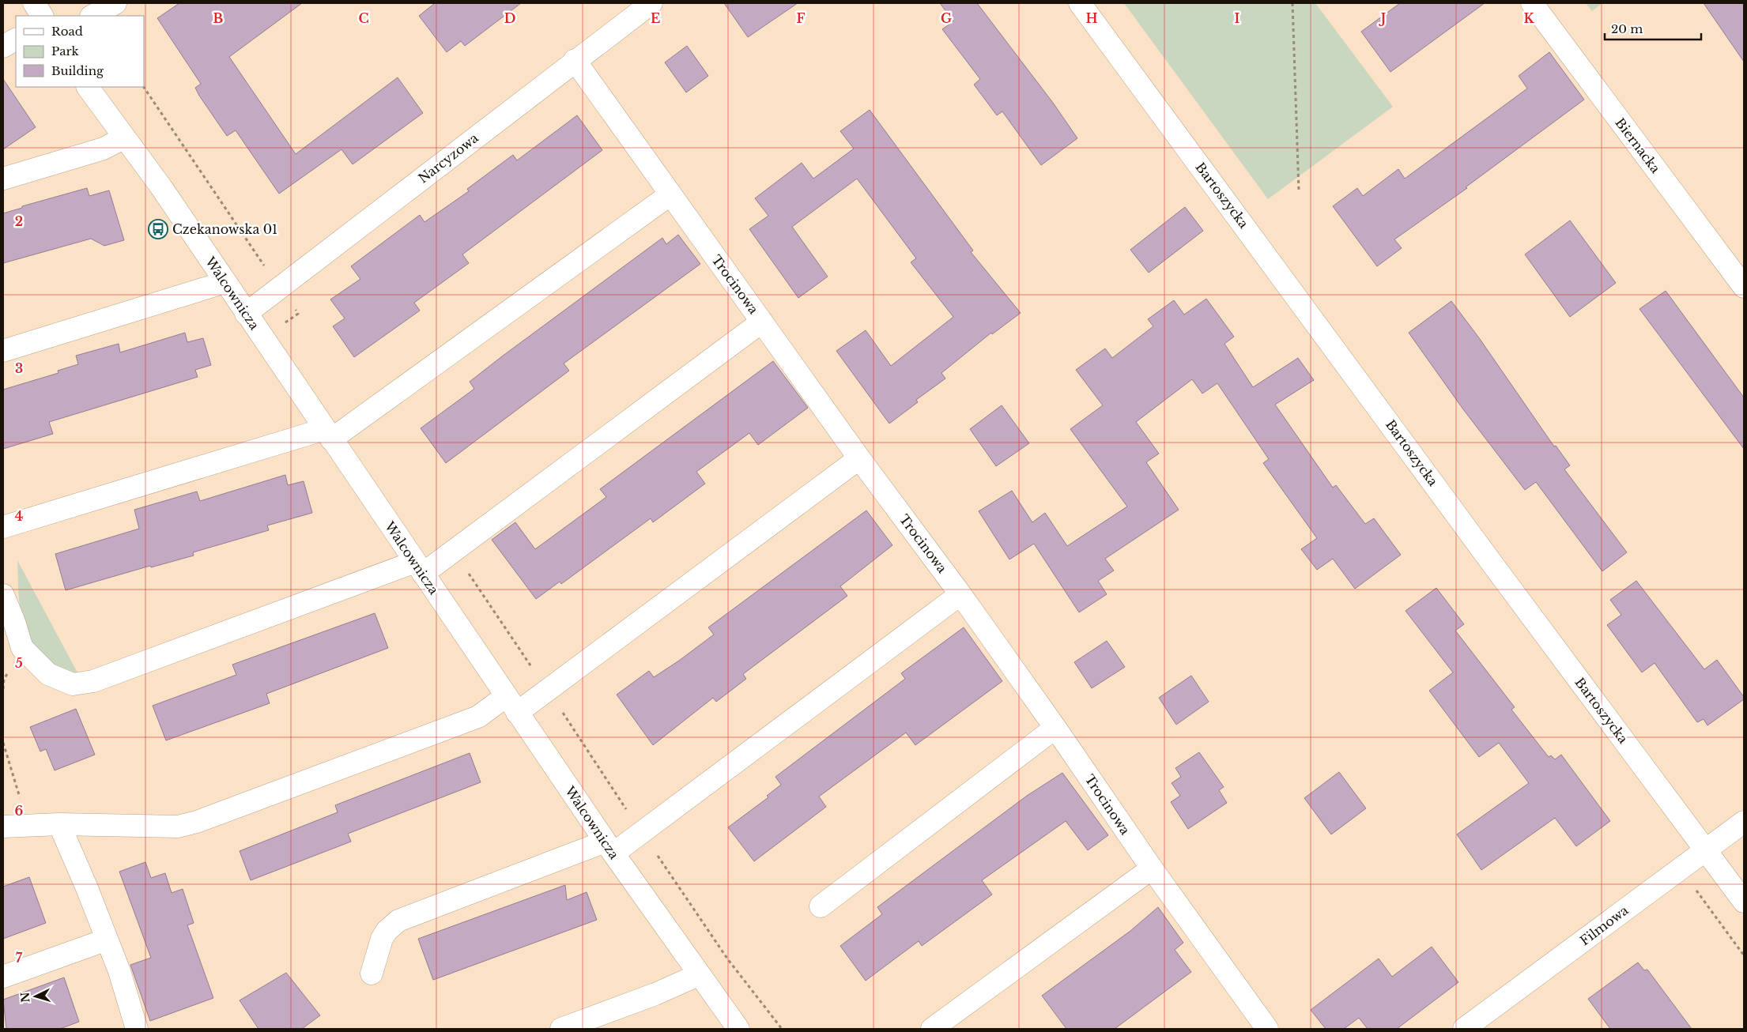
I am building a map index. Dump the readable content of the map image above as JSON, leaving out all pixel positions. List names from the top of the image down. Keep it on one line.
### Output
{"streets":{"street":["Biernacka","Narcyzowa","Bartoszycka","Trocinowa","Walcownicza","Filmowa"]},"crossings":[["Narcyzowa","Trocinowa"],["Narcyzowa","Walcownicza"],["Bartoszycka","Filmowa"]],"places":{"bus stop":["Czekanowska 01"]},"legend":["Road","Park","Building"],"scale_bar":"20 m","north":"left","grid":{"columns":["B","C","D","E","F","G","H","I","J","K"],"rows":["2","3","4","5","6","7"]}}
